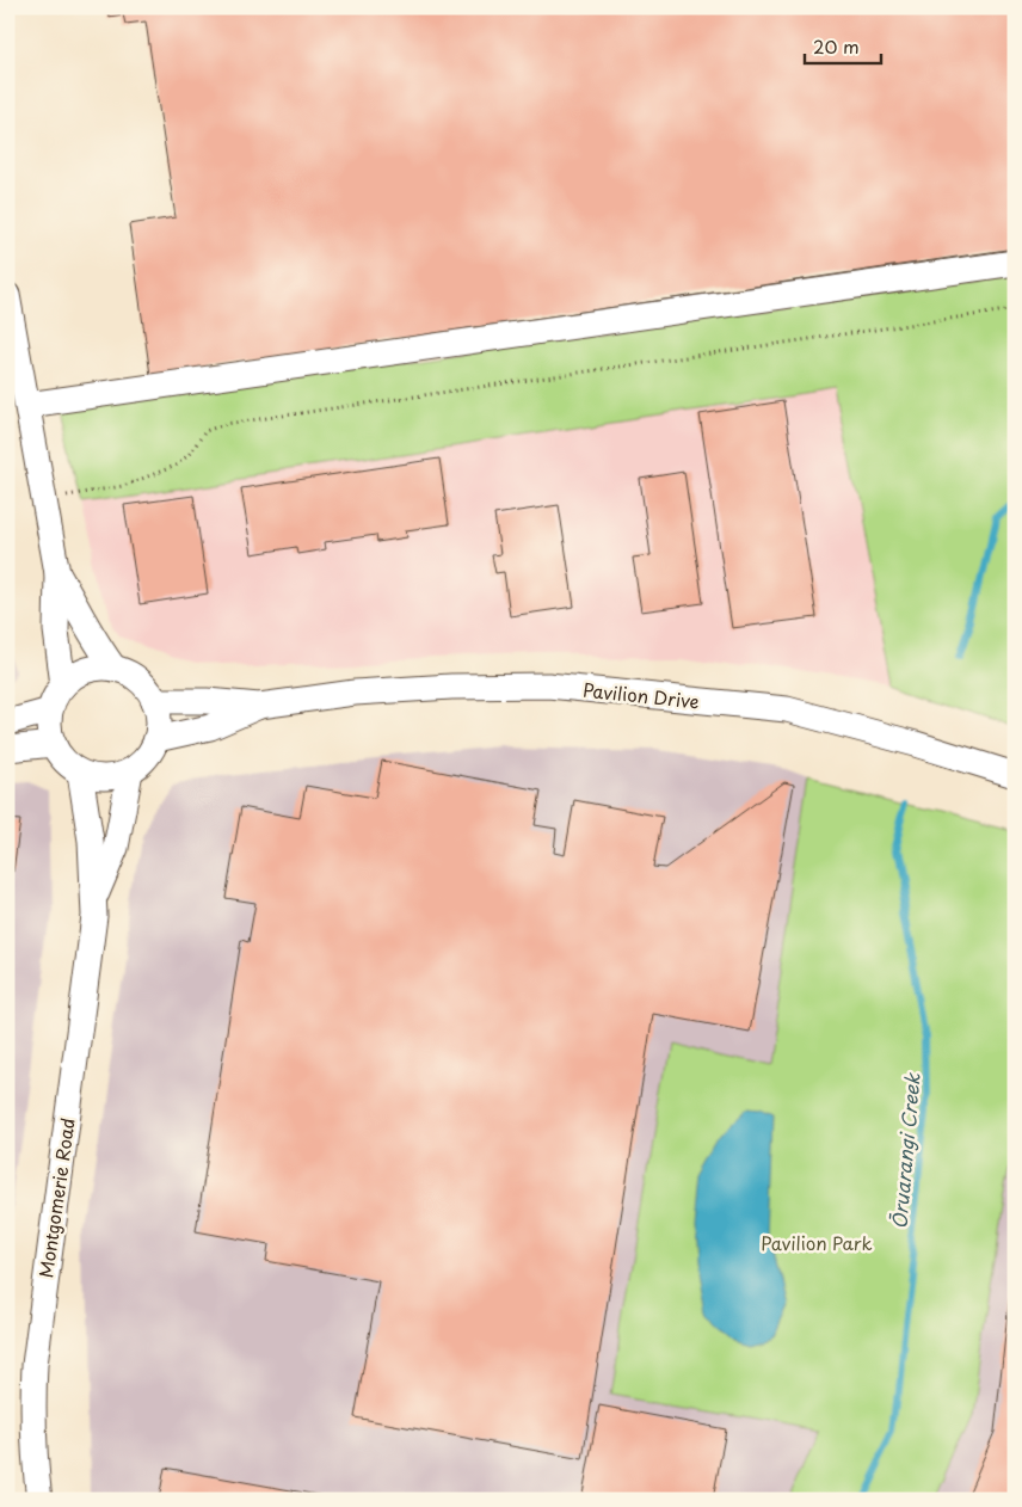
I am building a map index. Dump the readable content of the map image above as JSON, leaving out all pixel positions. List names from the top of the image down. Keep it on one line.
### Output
{"streets":{"street":["Pavilion Drive","Montgomerie Road"]},"crossings":[["Pavilion Drive","Montgomerie Road"]],"water":["Ōruarangi Creek"],"parks":["Pavilion Park"],"scale_bar":"20 m"}
